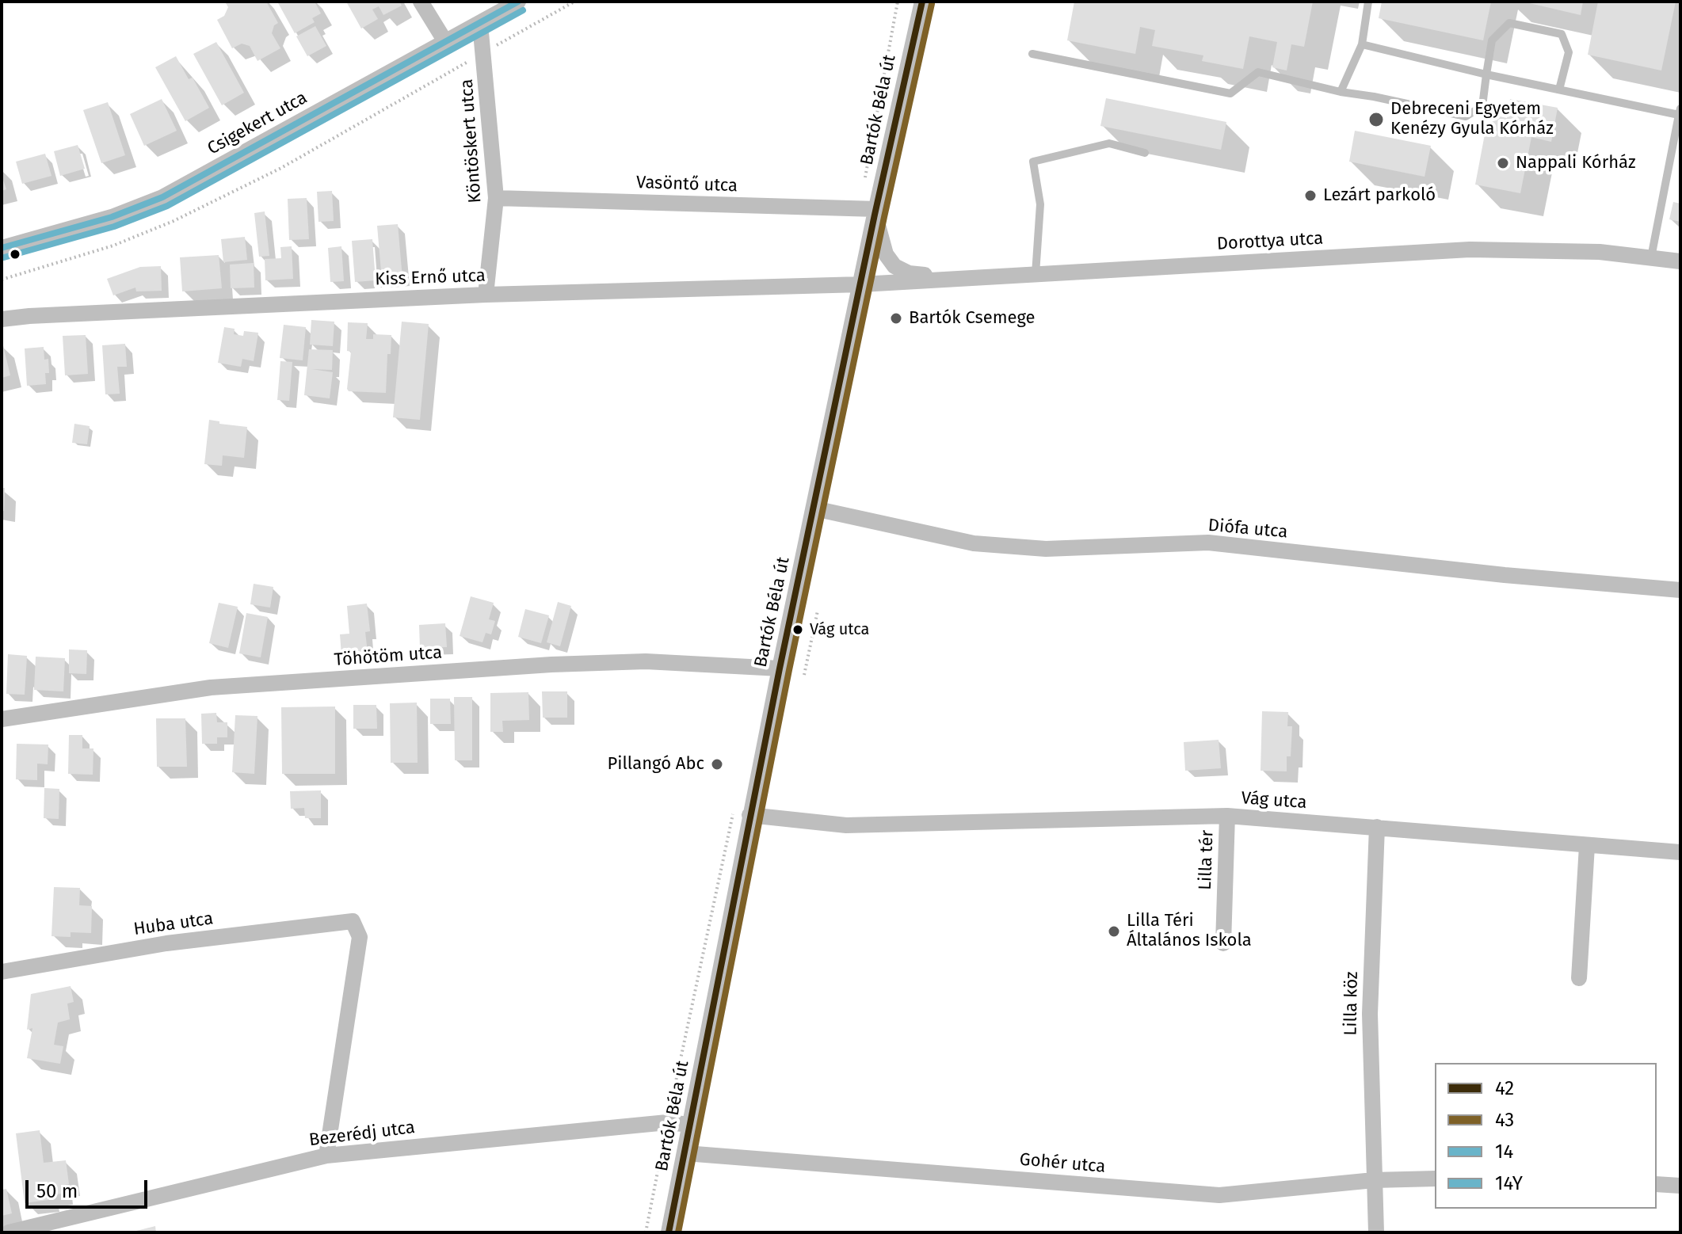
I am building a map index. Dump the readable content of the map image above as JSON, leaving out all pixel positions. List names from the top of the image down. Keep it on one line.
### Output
{"streets":{"street":["Bartók Béla út","Csigekert utca","Köntöskert utca","Vasöntő utca","Dorottya utca","Kiss Ernő utca","Diófa utca","Töhötöm utca","Vág utca","Lilla tér","Huba utca","Lilla köz","Bezerédj utca","Gohér utca"]},"crossings":[["Bartók Béla út","Vasöntő utca"],["Bartók Béla út","Dorottya utca"],["Bartók Béla út","Kiss Ernő utca"],["Bartók Béla út","Diófa utca"],["Bartók Béla út","Töhötöm utca"],["Bartók Béla út","Vág utca"],["Bartók Béla út","Bezerédj utca"],["Bartók Béla út","Gohér utca"],["Csigekert utca","Köntöskert utca"],["Köntöskert utca","Vasöntő utca"],["Köntöskert utca","Kiss Ernő utca"],["Dorottya utca","Kiss Ernő utca"],["Vág utca","Lilla tér"],["Vág utca","Lilla köz"],["Huba utca","Bezerédj utca"],["Lilla köz","Gohér utca"]],"places":["Debreceni Egyetem Kenézy Gyula Kórház","Nappali Kórház","Lezárt parkoló","Bartók Csemege","Vág utca","Pillangó Abc","Lilla Téri Általános Iskola"],"lines":["transit line 42","transit line 14","transit line 43","transit line 14Y"],"legend":["42","43","14","14Y"],"scale_bar":"50 m"}
